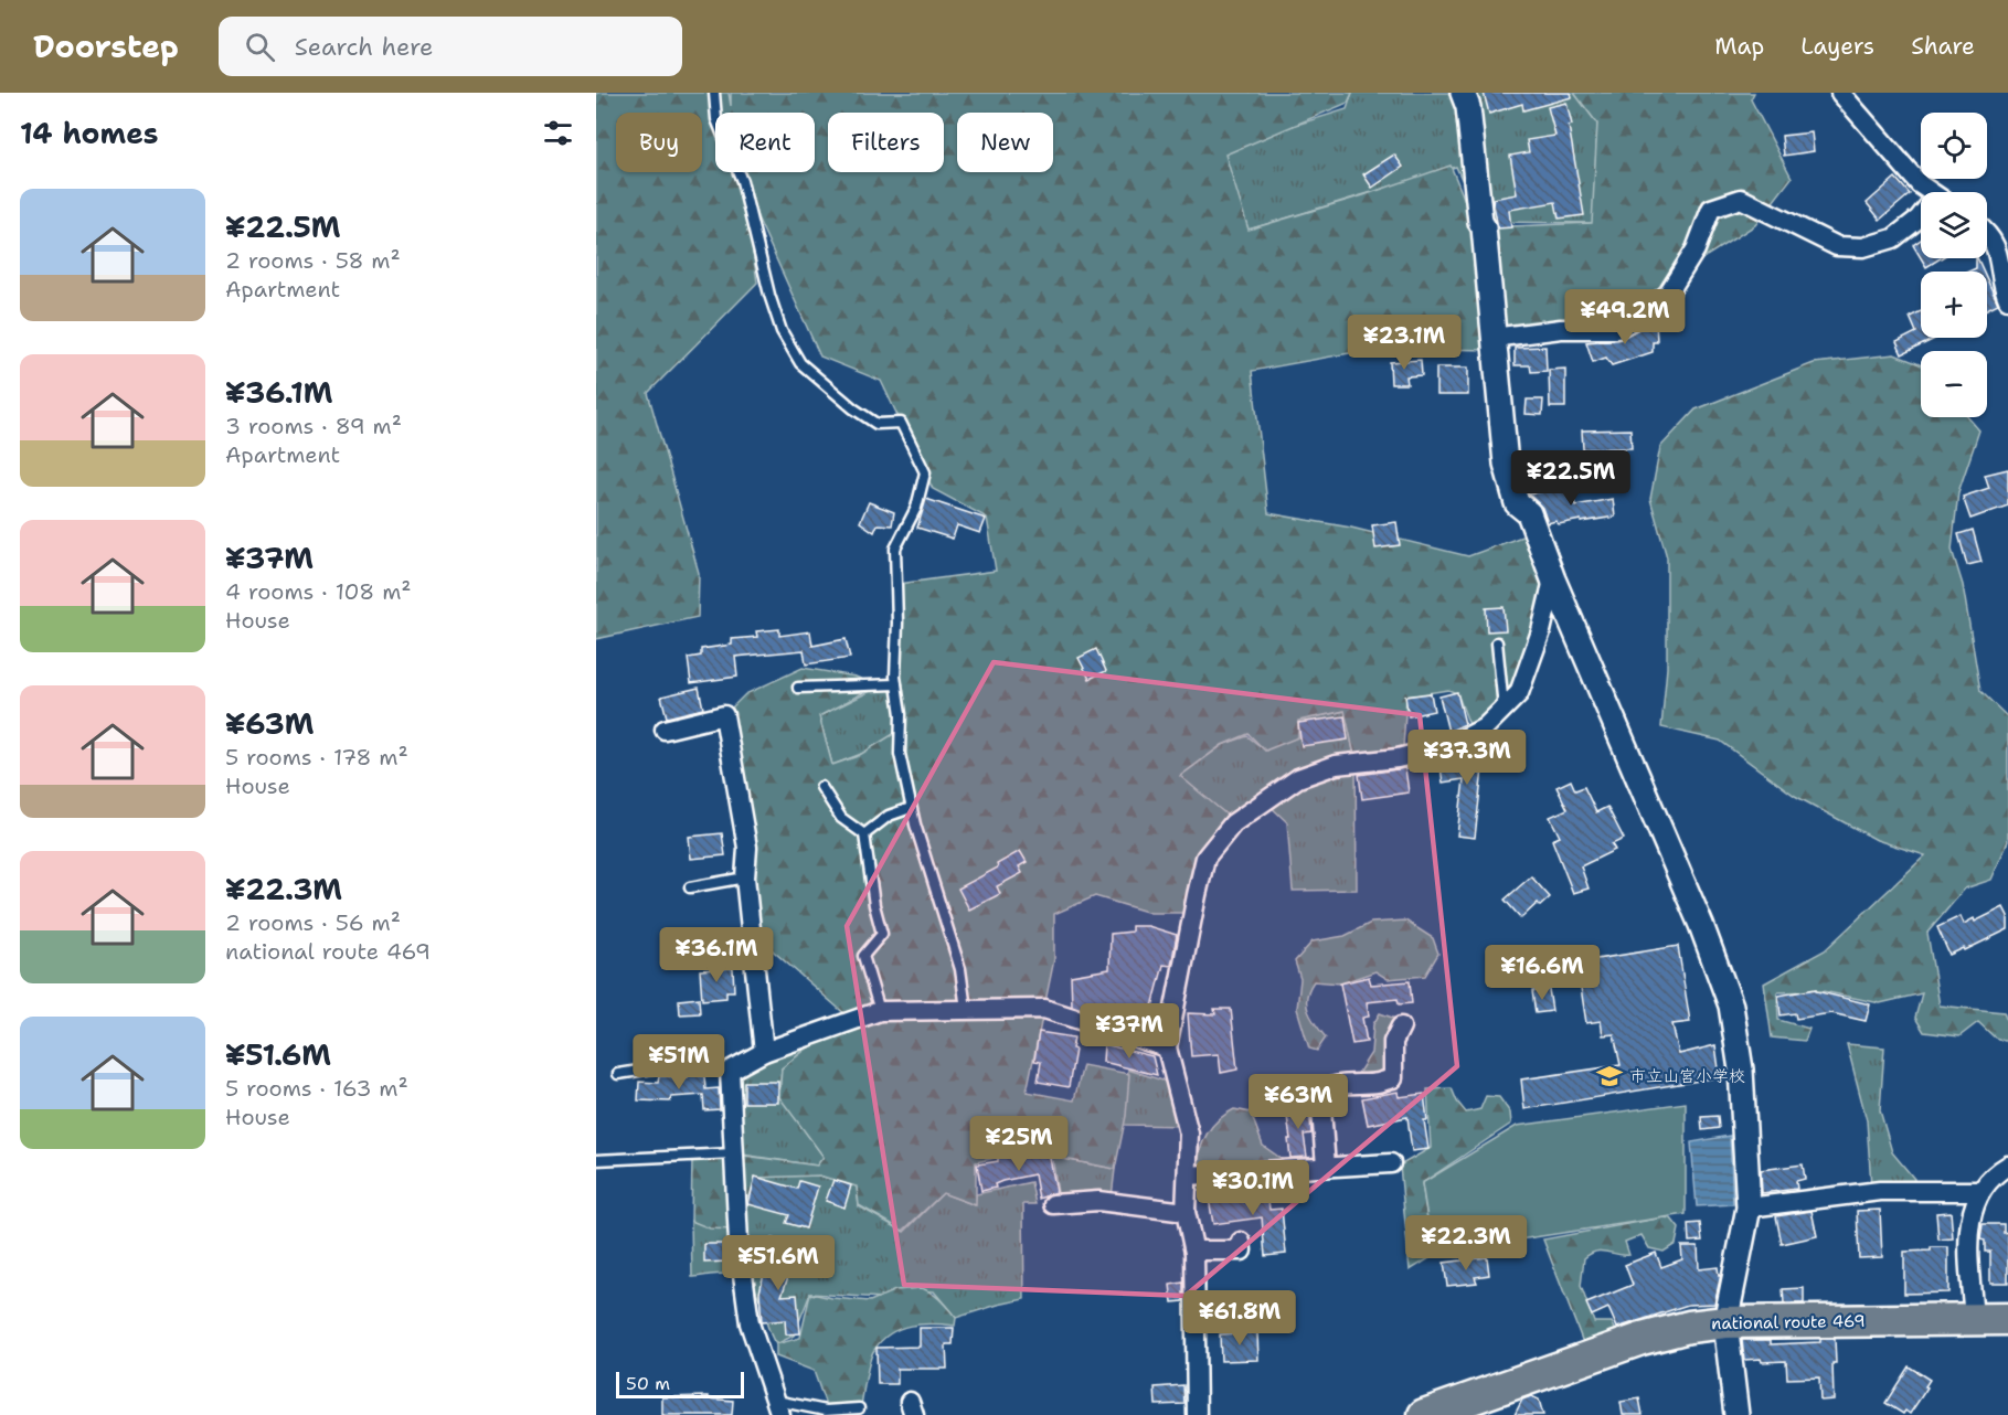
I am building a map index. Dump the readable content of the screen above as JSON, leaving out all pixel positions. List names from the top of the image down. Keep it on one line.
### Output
{"streets":{"highway":["national route 469"]},"places":{"school or university":["市立山宮小学校"]},"scale_bar":"50 m","page":{"header":"Doorstep","search":"Search here","nav":["Map","Layers","Share"],"heading":"14 homes","map_buttons":["+","−"],"chip":["Buy","Rent","Filters","New"],"list":[{"name":"¥22.5M","note":"2 rooms · 58 m² · Apartment"},{"name":"¥36.1M","note":"3 rooms · 89 m² · Apartment"},{"name":"¥37M","note":"4 rooms · 108 m² · House"},{"name":"¥63M","note":"5 rooms · 178 m² · House"},{"name":"¥22.3M","note":"2 rooms · 56 m² · national route 469"},{"name":"¥51.6M","note":"5 rooms · 163 m² · House"}],"price":["¥49.2M","¥23.1M","¥22.5M","¥37.3M","¥36.1M","¥16.6M","¥37M","¥51M","¥63M","¥25M","¥30.1M","¥22.3M","¥51.6M","¥61.8M"],"scale":"50 m"}}
